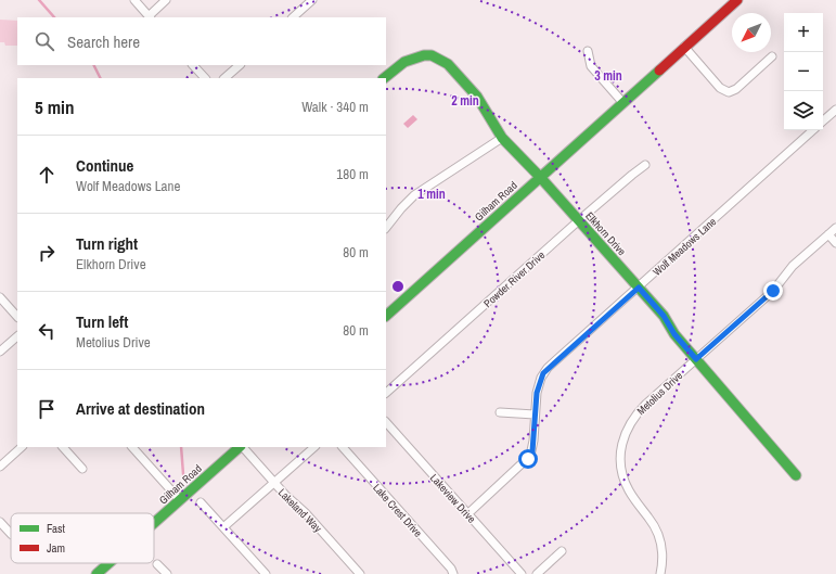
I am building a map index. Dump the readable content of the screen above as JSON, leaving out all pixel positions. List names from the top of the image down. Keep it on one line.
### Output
{"streets":{"street":["Gilham Road","Elkhorn Drive","Wolf Meadows Lane","Powder River Drive","Metolius Drive","Lakeview Drive","Lakeland Way","Lake Crest Drive"]},"crossings":[["Gilham Road","Elkhorn Drive"],["Elkhorn Drive","Wolf Meadows Lane"],["Elkhorn Drive","Powder River Drive"],["Elkhorn Drive","Metolius Drive"],["Wolf Meadows Lane","Lakeview Drive"]],"legend":["Fast","Jam"],"north":"bottom left","page":{"map_buttons":["+","−"],"search":"Search here","heading":["5 min","Walk · 340 m"],"list":[["Continue","Wolf Meadows Lane","180 m"],["Turn right","Elkhorn Drive","80 m"],["Turn left","Metolius Drive","80 m"],"Arrive at destination"]},"rings":["3 min","2 min","1 min"]}
